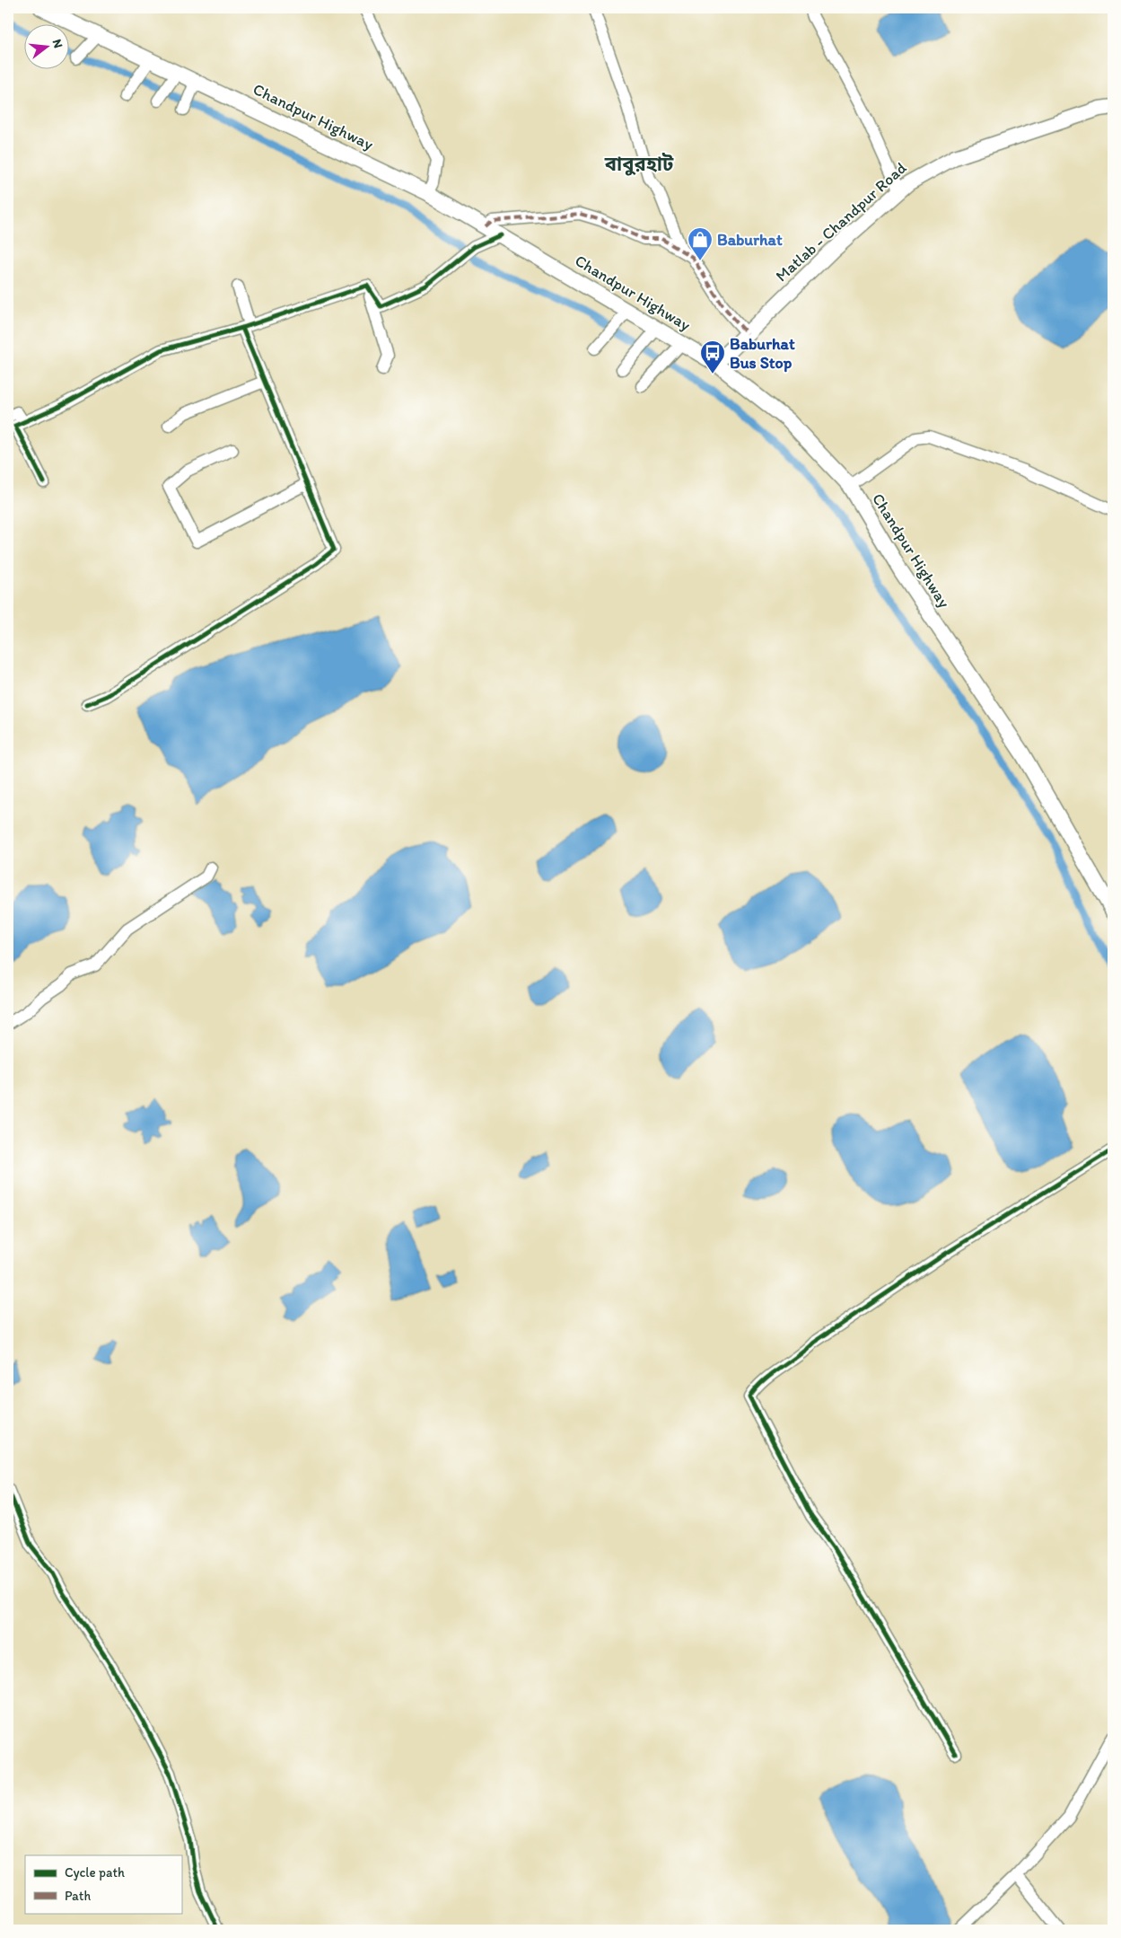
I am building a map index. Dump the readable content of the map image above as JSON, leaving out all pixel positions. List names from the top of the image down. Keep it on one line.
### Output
{"streets":{"main road":["Chandpur Highway","Matlab - Chandpur Road"]},"crossings":[["Chandpur Highway","Matlab - Chandpur Road"]],"districts":["বাবুরহাট"],"places":{"shop":["Baburhat"],"bus stop":["Baburhat Bus Stop"]},"legend":["Cycle path","Path"],"north":"right"}
